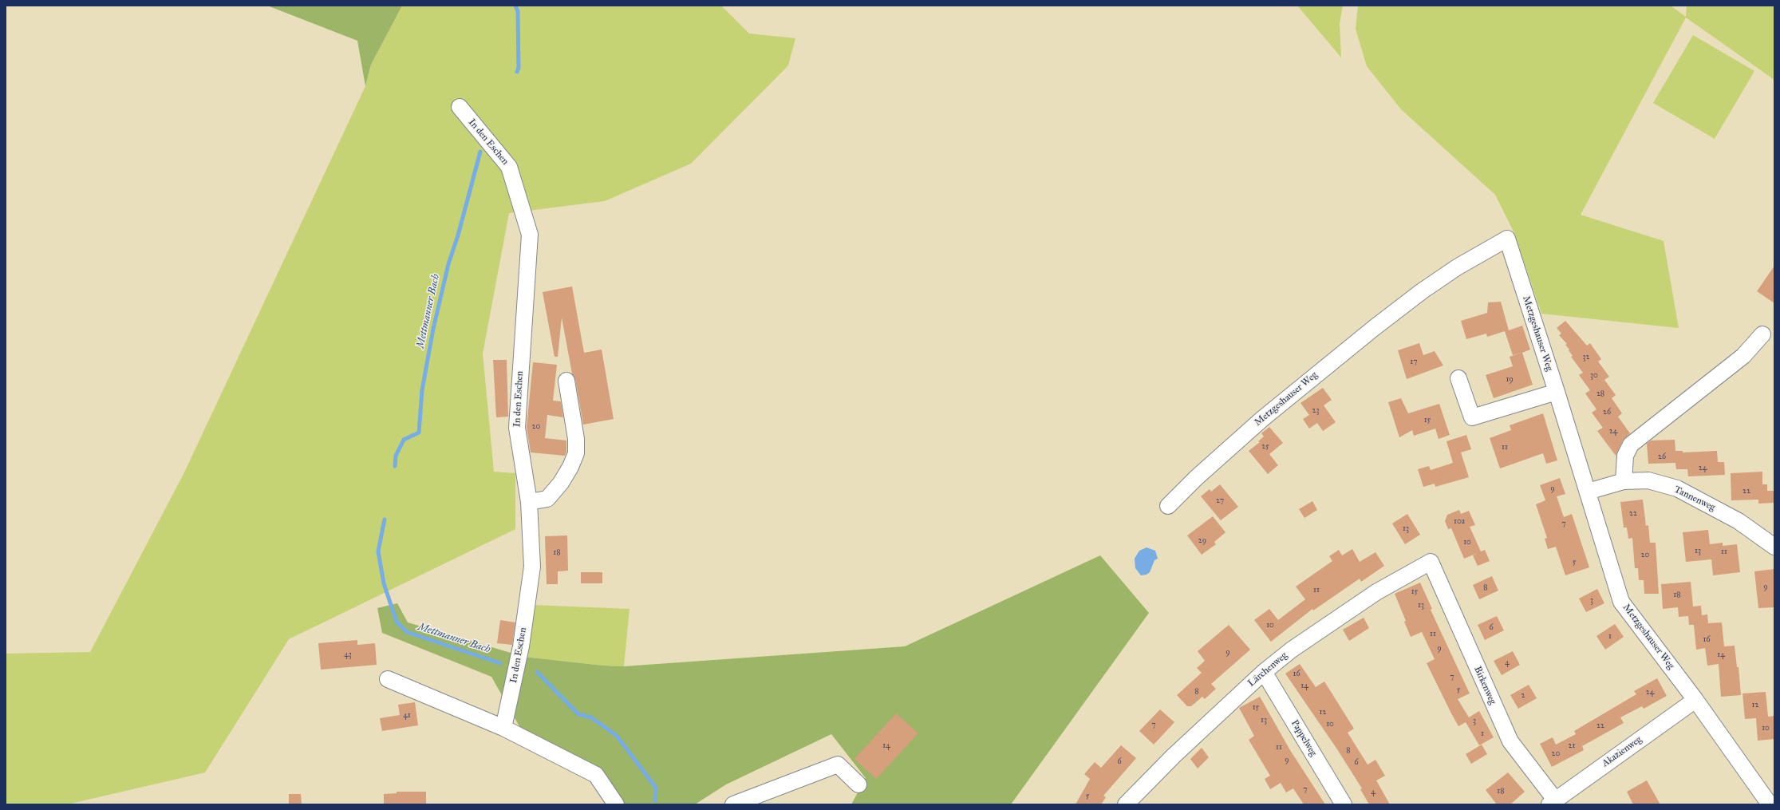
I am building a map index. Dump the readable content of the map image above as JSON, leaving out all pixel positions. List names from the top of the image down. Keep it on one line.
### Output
{"streets":{"street":["In den Eschen","Metzgeshauser Weg","Tannenweg","Lärchenweg","Birkenweg","Pappelweg","Akazienweg"]},"crossings":[["Metzgeshauser Weg","Tannenweg"],["Metzgeshauser Weg","Akazienweg"],["Lärchenweg","Birkenweg"],["Lärchenweg","Pappelweg"],["Birkenweg","Akazienweg"]],"water":["Mettmanner Bach"],"house_numbers":["32","17","30","19","28","23","26","15","20","24","25","11","26","24","9","22","27","22","10a","7","13","29","10","13","11","18","20","5","9","8","11","15","18","3","13","10","6","11","1","16","9","9","43","14","4","16","7","14","5","8","24","2","12","15","12","41","13","3","10","7","22","10","1","14","21","11","8","20","9","6","6","7","18","4","5"]}
